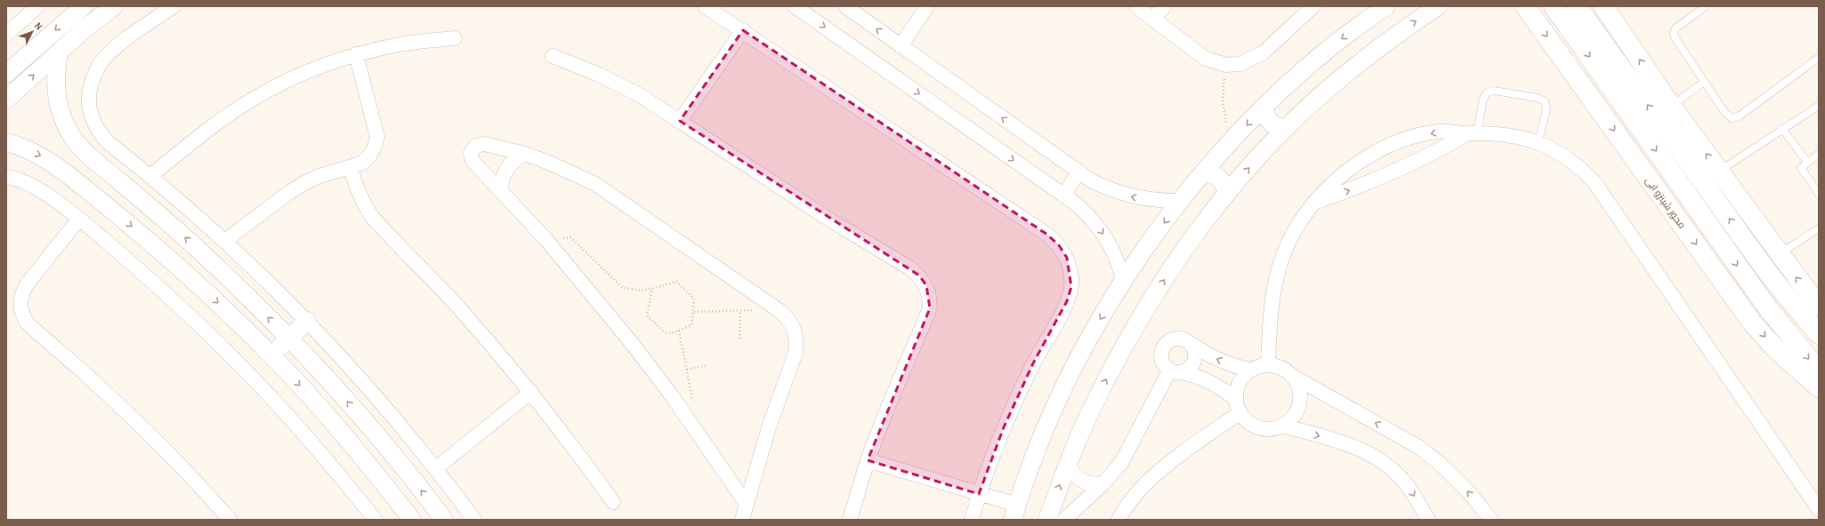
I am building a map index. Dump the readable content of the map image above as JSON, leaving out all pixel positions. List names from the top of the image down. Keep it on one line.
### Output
{"streets":{"main road":["محور شينزو ابى"]},"north":"top right"}
